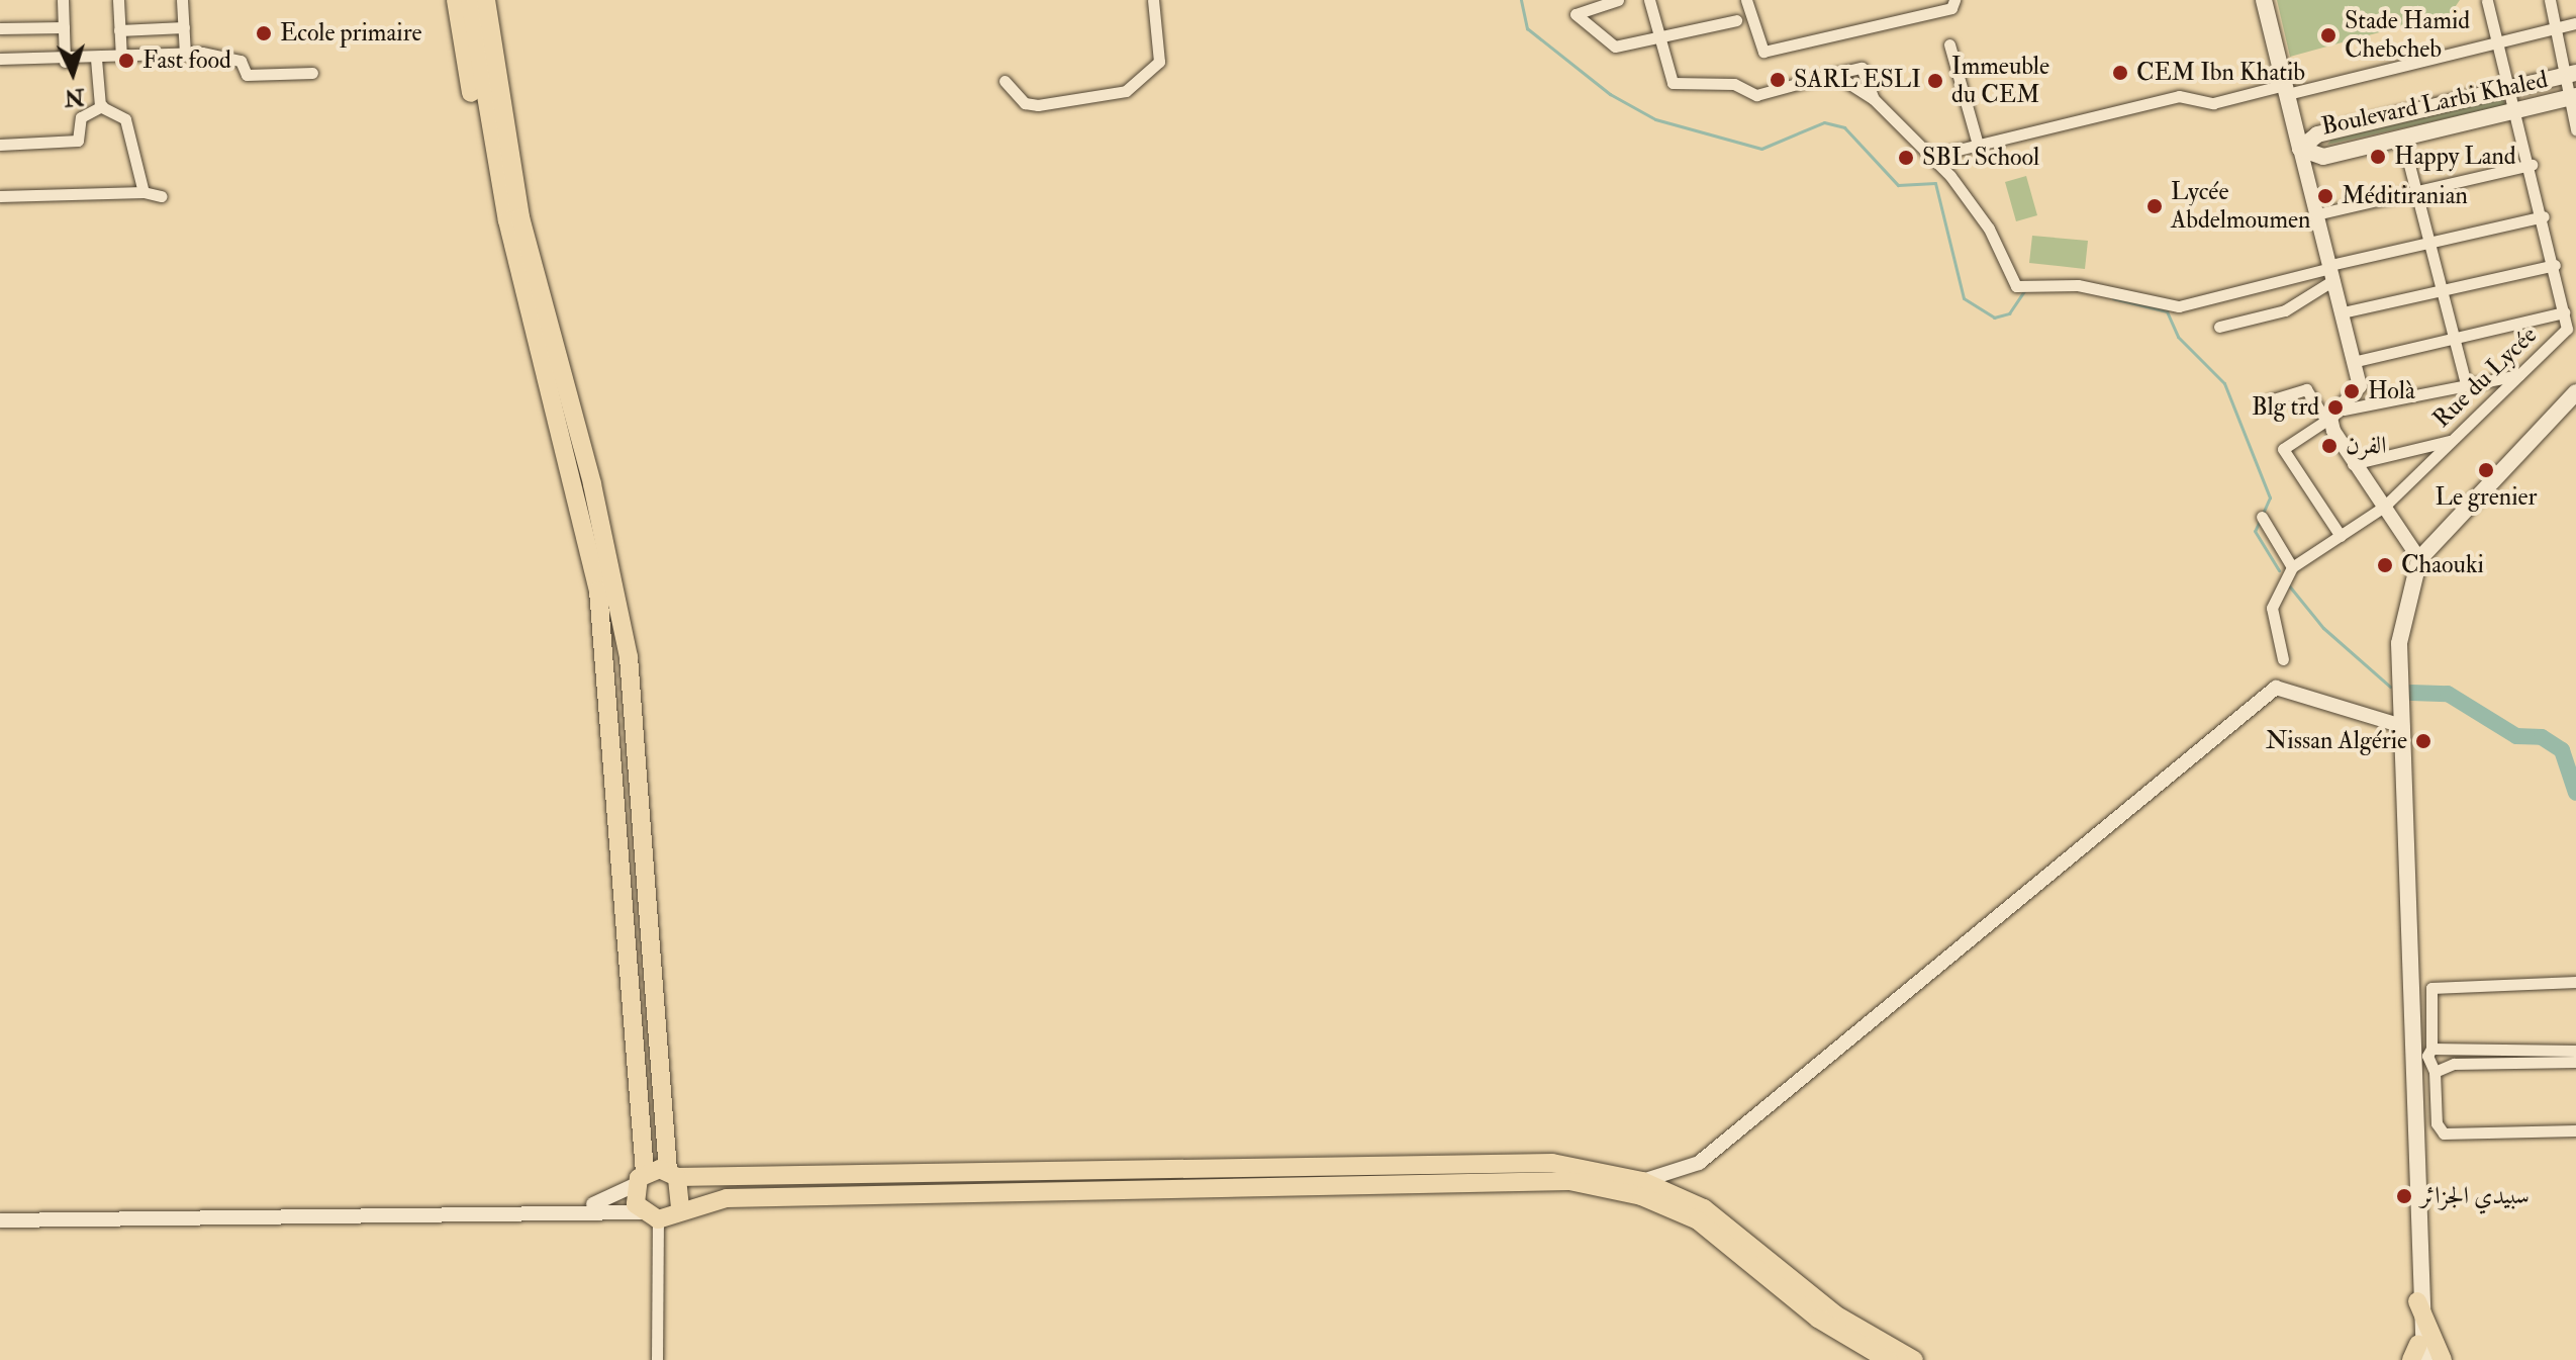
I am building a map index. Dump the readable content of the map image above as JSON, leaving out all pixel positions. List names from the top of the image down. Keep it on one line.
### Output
{"streets":{"main road":["Boulevard Larbi Khaled"],"street":["Rue du Lycée"]},"crossings":[["Boulevard Larbi Khaled","Rue du Lycée"]],"places":["Ecole primaire","Stade Hamid Chebcheb","Fast food","CEM Ibn Khatib","SARL ESLI","Immeuble du CEM","Happy Land","SBL School","Méditiranian","Lycée Abdelmoumen","Holà","Blg trd","الفرن","Le grenier","Chaouki","Nissan Algérie","سبيدي الجزائر"],"north":"bottom"}
